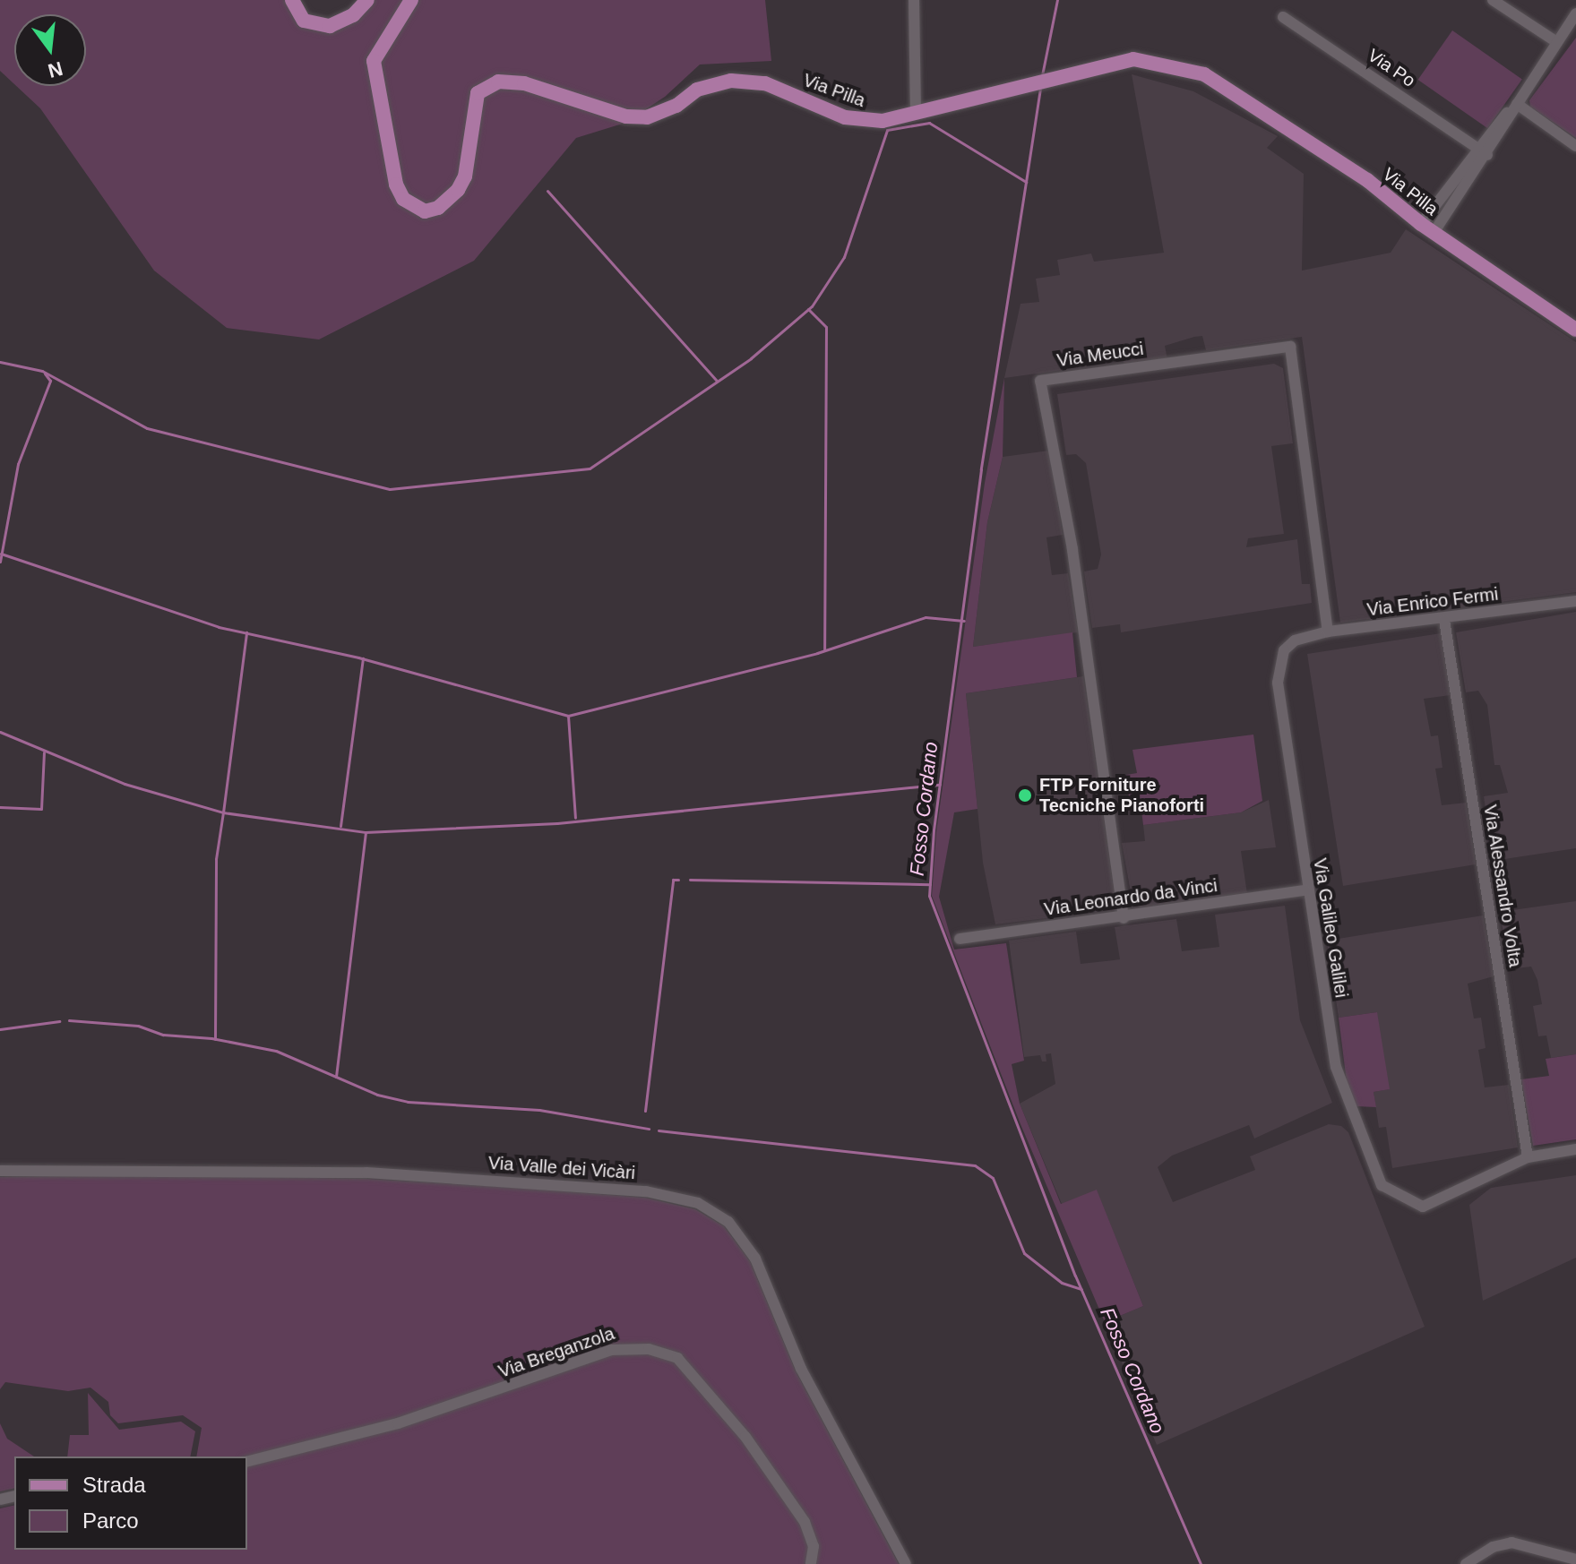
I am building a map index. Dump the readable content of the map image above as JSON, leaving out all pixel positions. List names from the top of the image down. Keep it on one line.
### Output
{"streets":{"main road":["Via Pilla"],"street":["Via Po","Via Meucci","Via Enrico Fermi","Via Alessandro Volta","Via Leonardo da Vinci","Via Galileo Galilei","Via Valle dei Vicàri","Via Breganzola"]},"crossings":[["Via Meucci","Via Enrico Fermi"],["Via Meucci","Via Leonardo da Vinci"],["Via Enrico Fermi","Via Alessandro Volta"],["Via Enrico Fermi","Via Galileo Galilei"],["Via Alessandro Volta","Via Galileo Galilei"],["Via Leonardo da Vinci","Via Galileo Galilei"]],"water":["Fosso Cordano"],"places":["FTP Forniture Tecniche Pianoforti"],"legend":["Strada","Parco"],"north":"bottom"}
